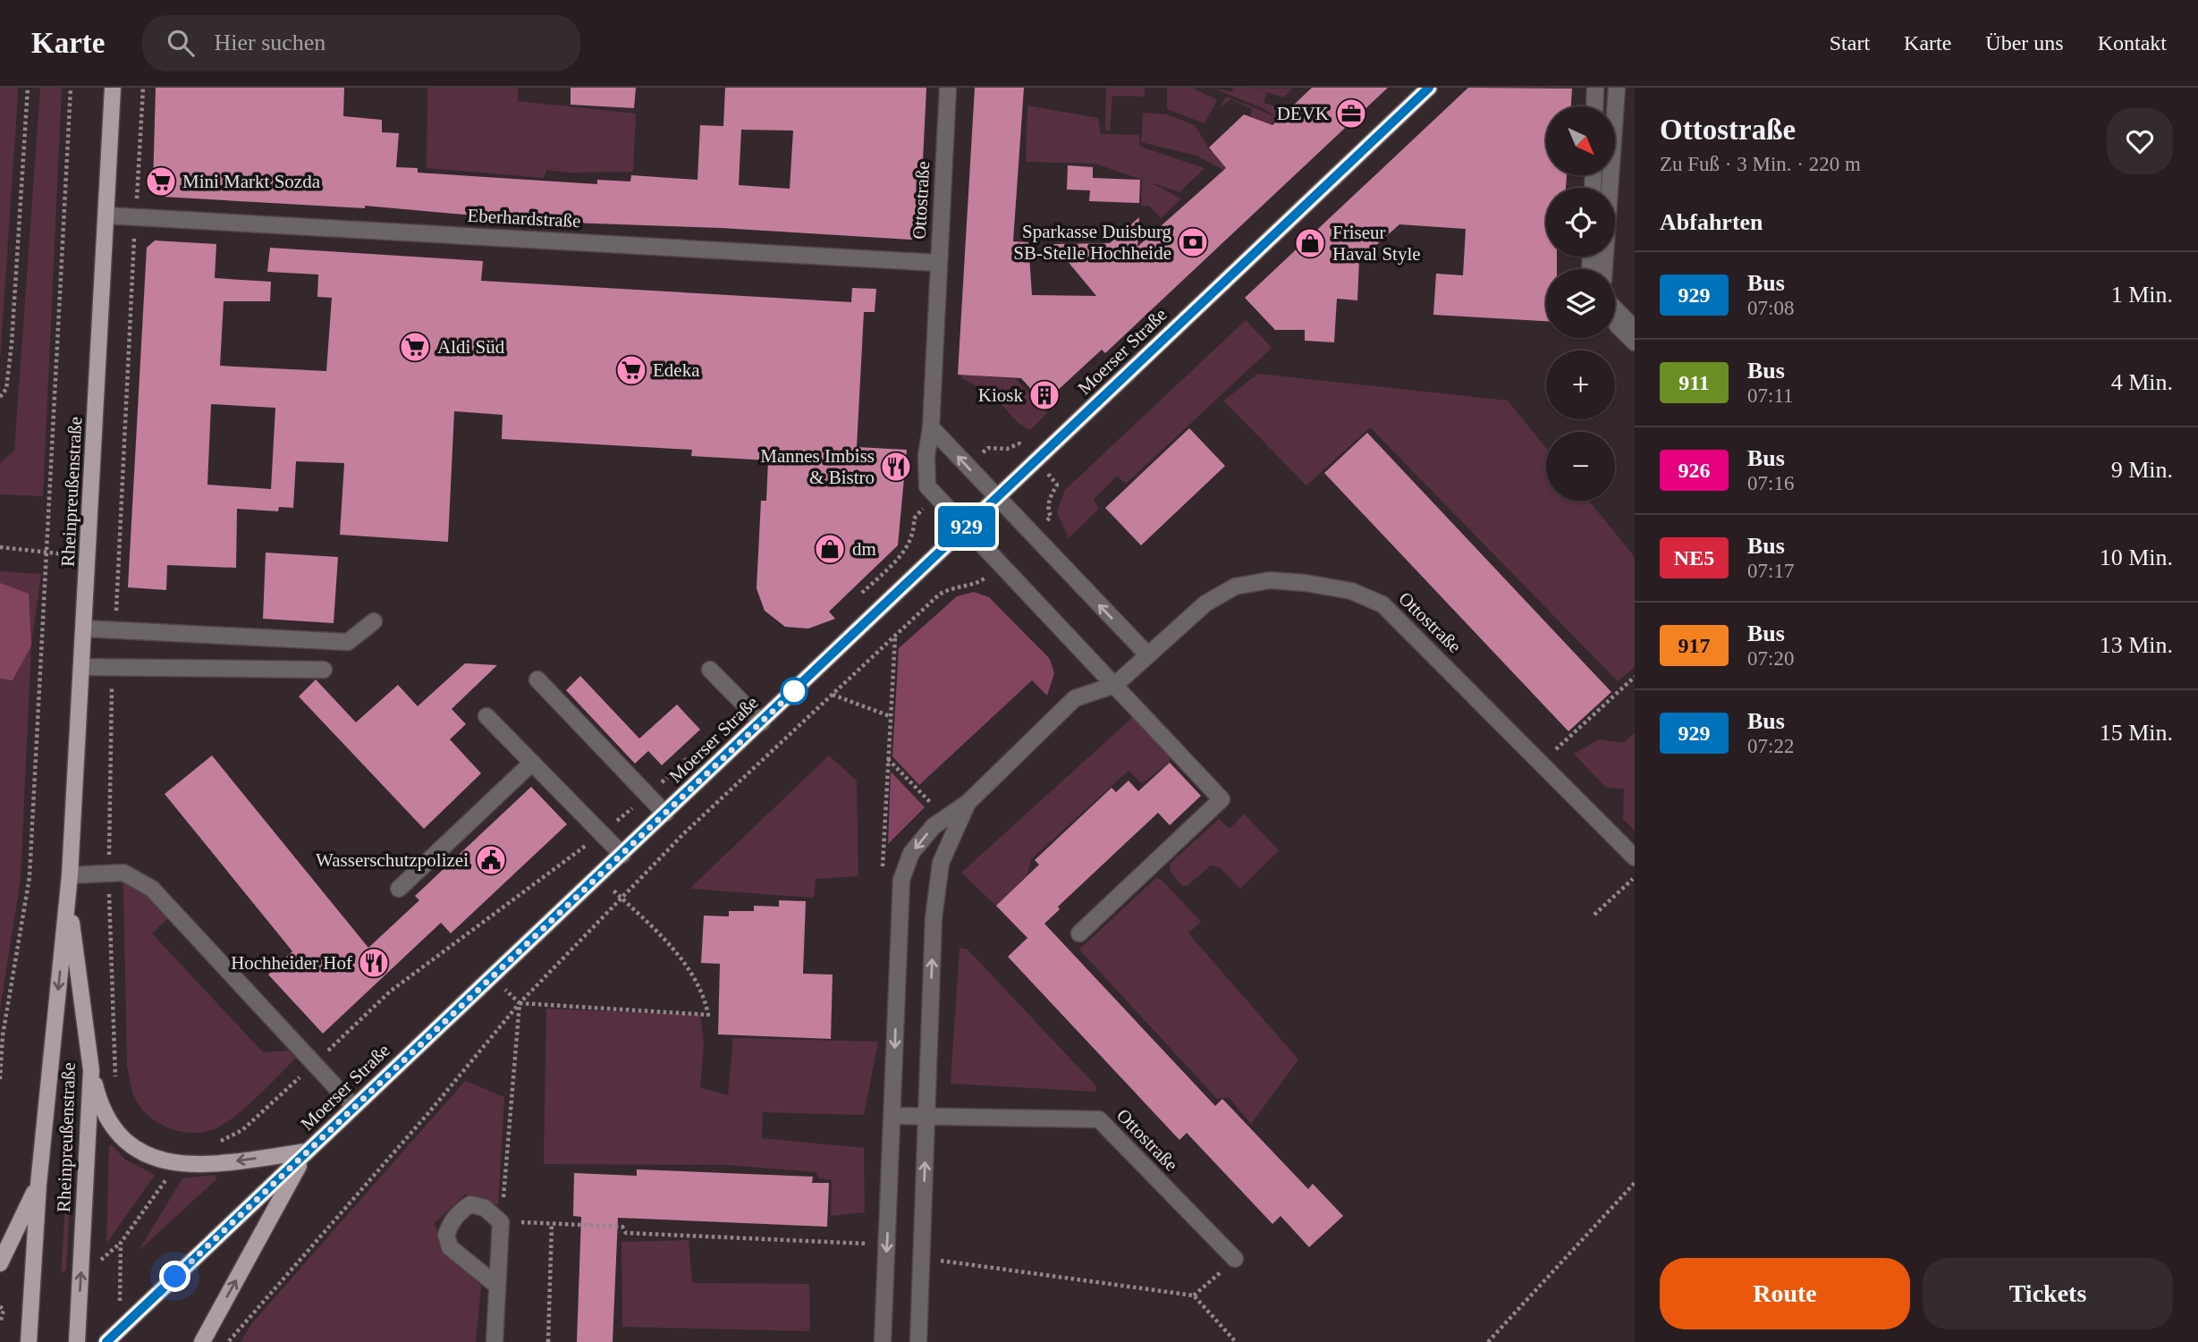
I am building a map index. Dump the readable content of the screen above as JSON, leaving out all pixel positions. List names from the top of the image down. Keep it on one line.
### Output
{"streets":{"main road":["Moerser Straße","Rheinpreußenstraße"],"street":["Ottostraße","Eberhardstraße"]},"crossings":[["Ottostraße","Eberhardstraße"],["Ottostraße","Moerser Straße"],["Eberhardstraße","Rheinpreußenstraße"]],"places":{"office":["DEVK"],"supermarket":["Mini Markt Sozda","Aldi Süd","Edeka"],"bank":["Sparkasse Duisburg SB-Stelle Hochheide"],"shop":["Friseur Haval Style","dm"],"building":["Kiosk"],"restaurant":["Mannes Imbiss & Bistro","Hochheider Hof"],"public building":["Wasserschutzpolizei"]},"lines":["bus line 929"],"north":"bottom right","page":{"header":"Karte","search":"Hier suchen","nav":["Start","Karte","Über uns","Kontakt"],"on_map":"929","heading":[["Ottostraße","Zu Fuß · 3 Min. · 220 m"],"Abfahrten"],"map_buttons":["+","−"],"list":[{"mark":"929","name":"Bus","note":"07:08","value":"1 Min."},{"mark":"911","name":"Bus","note":"07:11","value":"4 Min."},{"mark":"926","name":"Bus","note":"07:16","value":"9 Min."},{"mark":"NE5","name":"Bus","note":"07:17","value":"10 Min."},{"mark":"917","name":"Bus","note":"07:20","value":"13 Min."},{"mark":"929","name":"Bus","note":"07:22","value":"15 Min."}],"buttons":["Route","Tickets"]}}
